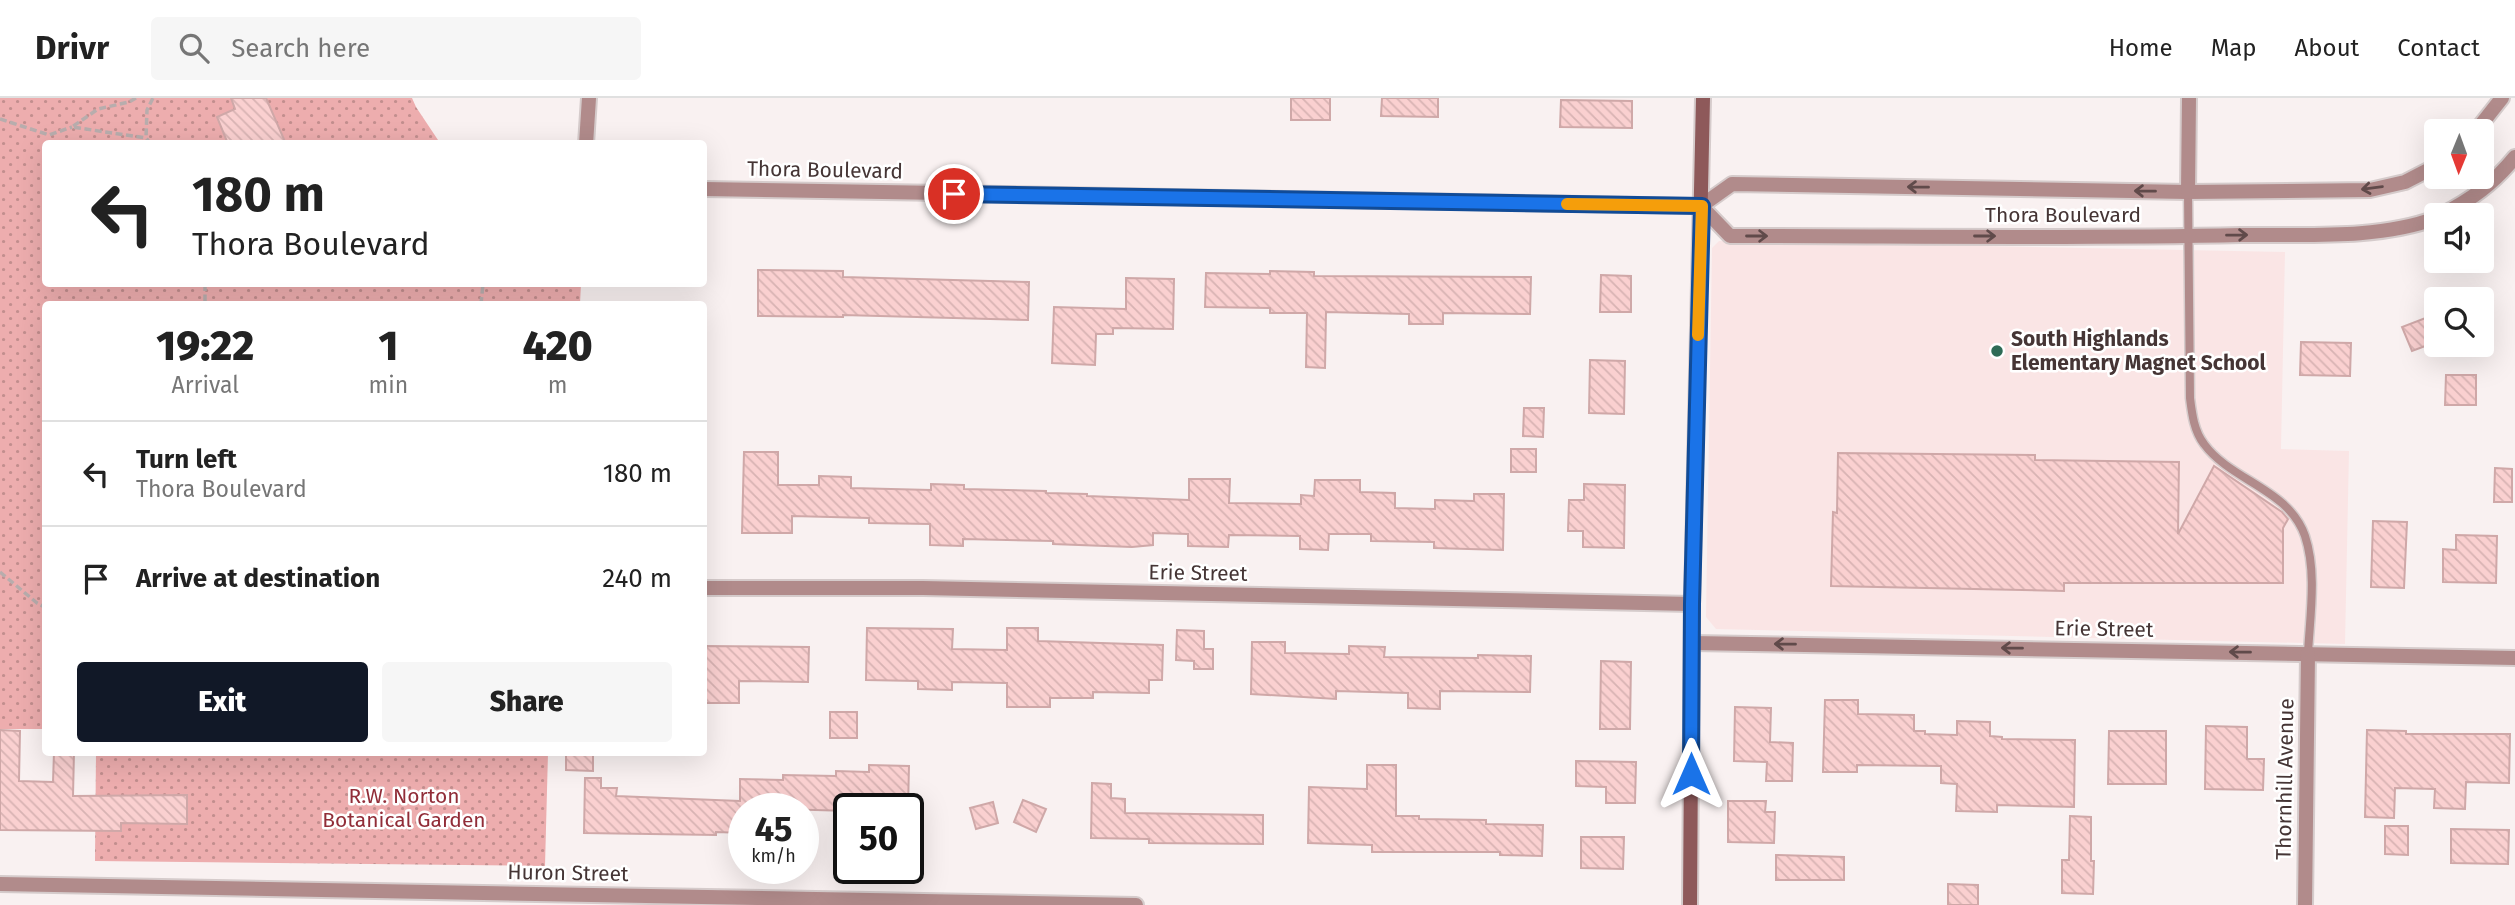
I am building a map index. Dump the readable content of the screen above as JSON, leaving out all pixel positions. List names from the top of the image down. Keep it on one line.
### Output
{"streets":{"street":["Thora Boulevard","Erie Street","Thornhill Avenue","Huron Street"]},"crossings":[["Erie Street","Thornhill Avenue"]],"parks":["R.W. Norton Botanical Garden"],"places":["South Highlands Elementary Magnet School"],"north":"bottom","page":{"header":"Drivr","search":"Search here","nav":["Home","Map","About","Contact"],"turn":["180 m","Thora Boulevard"],"eta":["19:22","Arrival","1","min","420","m"],"list":[{"name":"Turn left","note":"Thora Boulevard","value":"180 m"},{"name":"Arrive at destination","value":"240 m"}],"buttons":["Exit","Share"],"speed":"45 km/h","limit":"50"}}
